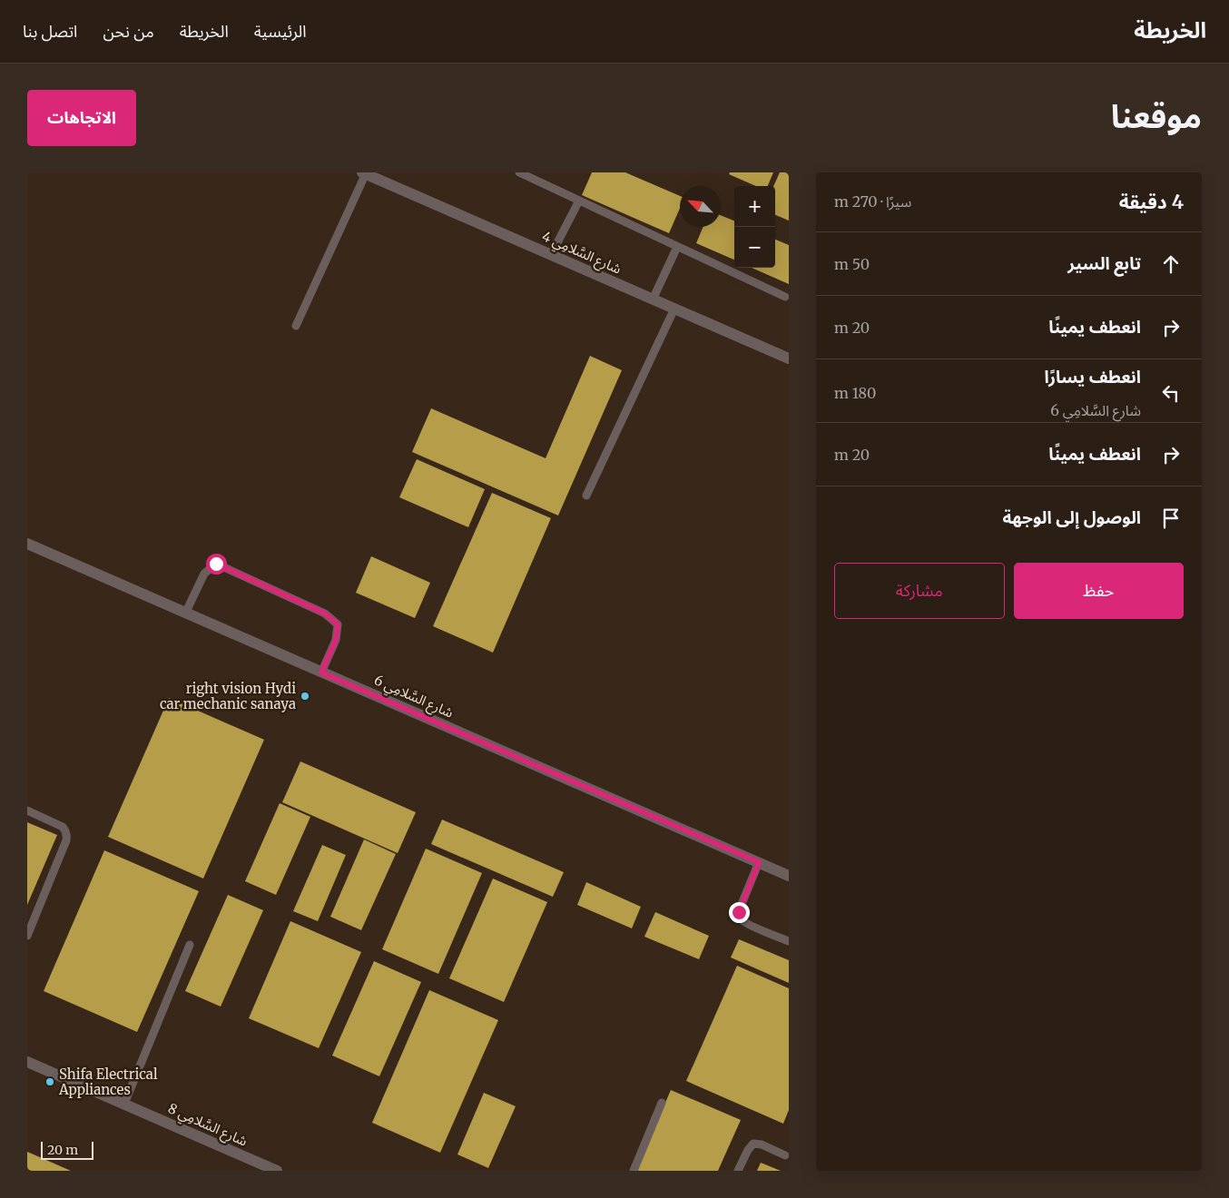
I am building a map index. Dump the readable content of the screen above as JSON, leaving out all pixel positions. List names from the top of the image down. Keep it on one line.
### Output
{"streets":{"street":["شارع السَّلامِي 4","شارع السَّلامِي 6","شارع السَّلامِي 8"]},"places":["right vision Hydi car mechanic sanaya","Shifa Electrical Appliances"],"scale_bar":"20 m","north":"top left","page":{"header":"الخريطة","nav":["الرئيسية","الخريطة","من نحن","اتصل بنا"],"title":"موقعنا","buttons":["الاتجاهات",["حفظ","مشاركة"]],"heading":["4 دقيقة","سيرًا · 270 m"],"map_buttons":["+","−"],"list":[["تابع السير","50 m"],["انعطف يمينًا","20 m"],["انعطف يسارًا","شارع السَّلامِي 6","180 m"],["انعطف يمينًا","20 m"],"الوصول إلى الوجهة"],"scale":"20 m"}}
